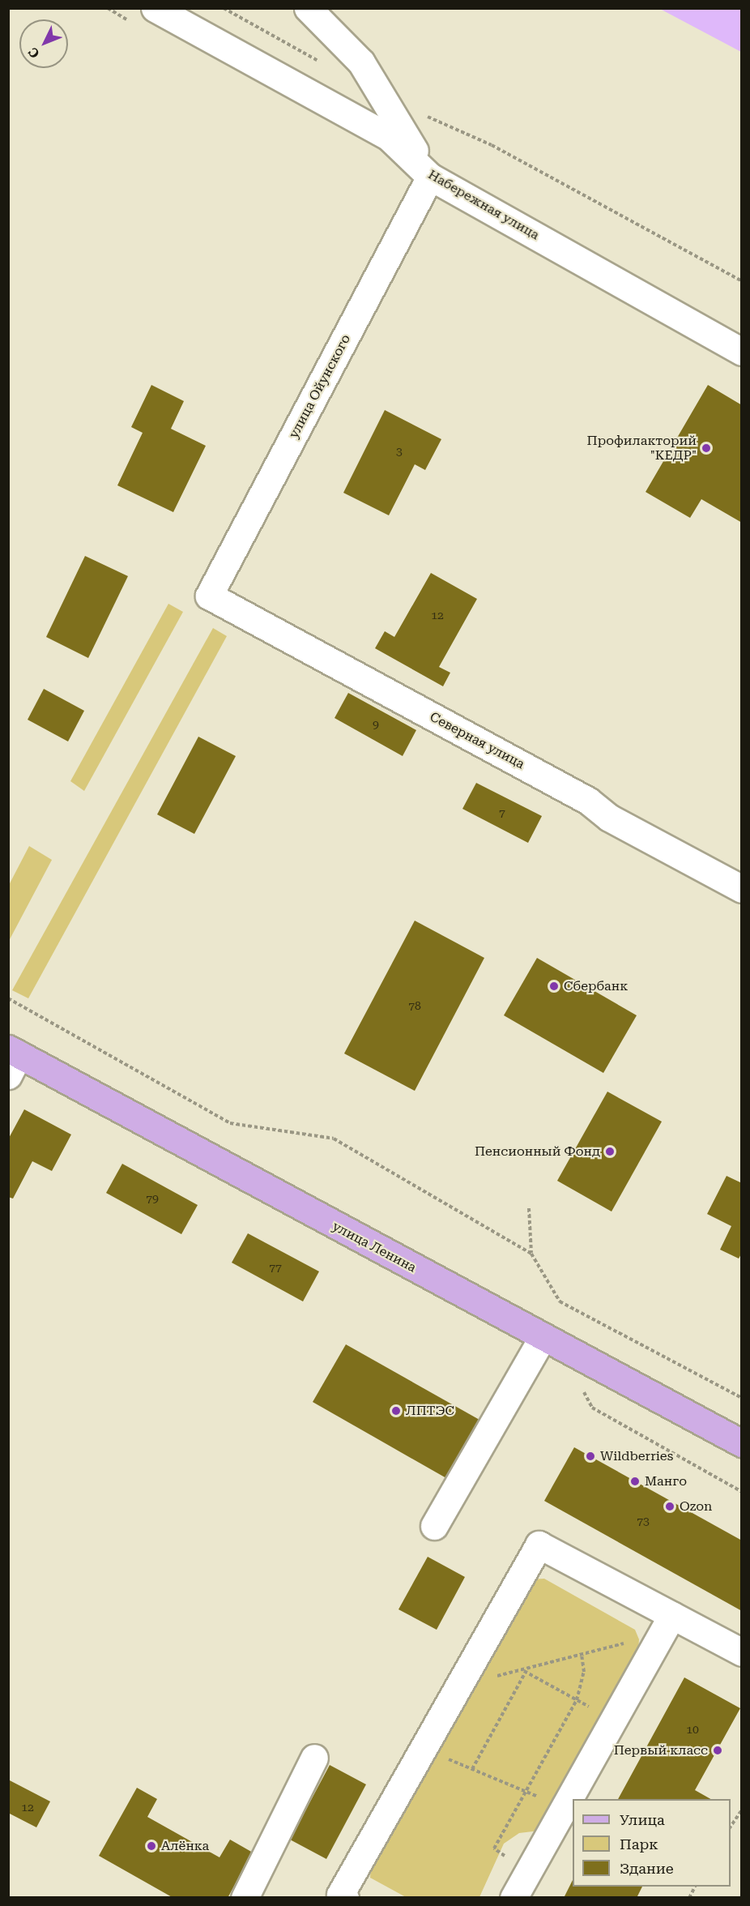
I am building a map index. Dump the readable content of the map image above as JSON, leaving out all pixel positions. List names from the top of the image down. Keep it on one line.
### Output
{"streets":{"main road":["улица Ленина"],"street":["Набережная улица","улица Ойунского","Северная улица"]},"crossings":[["Набережная улица","улица Ойунского"],["улица Ойунского","Северная улица"]],"places":["Профилакторий \"КЕДР\"","Сбербанк","Пенсионный Фонд","ЛПТЭС","Wildberries","Манго","Ozon","Первый класс","Алёнка"],"house_numbers":["3","12","9","7","78","79","77","73","10","12"],"legend":["Улица","Парк","Здание"],"north":"bottom left"}
